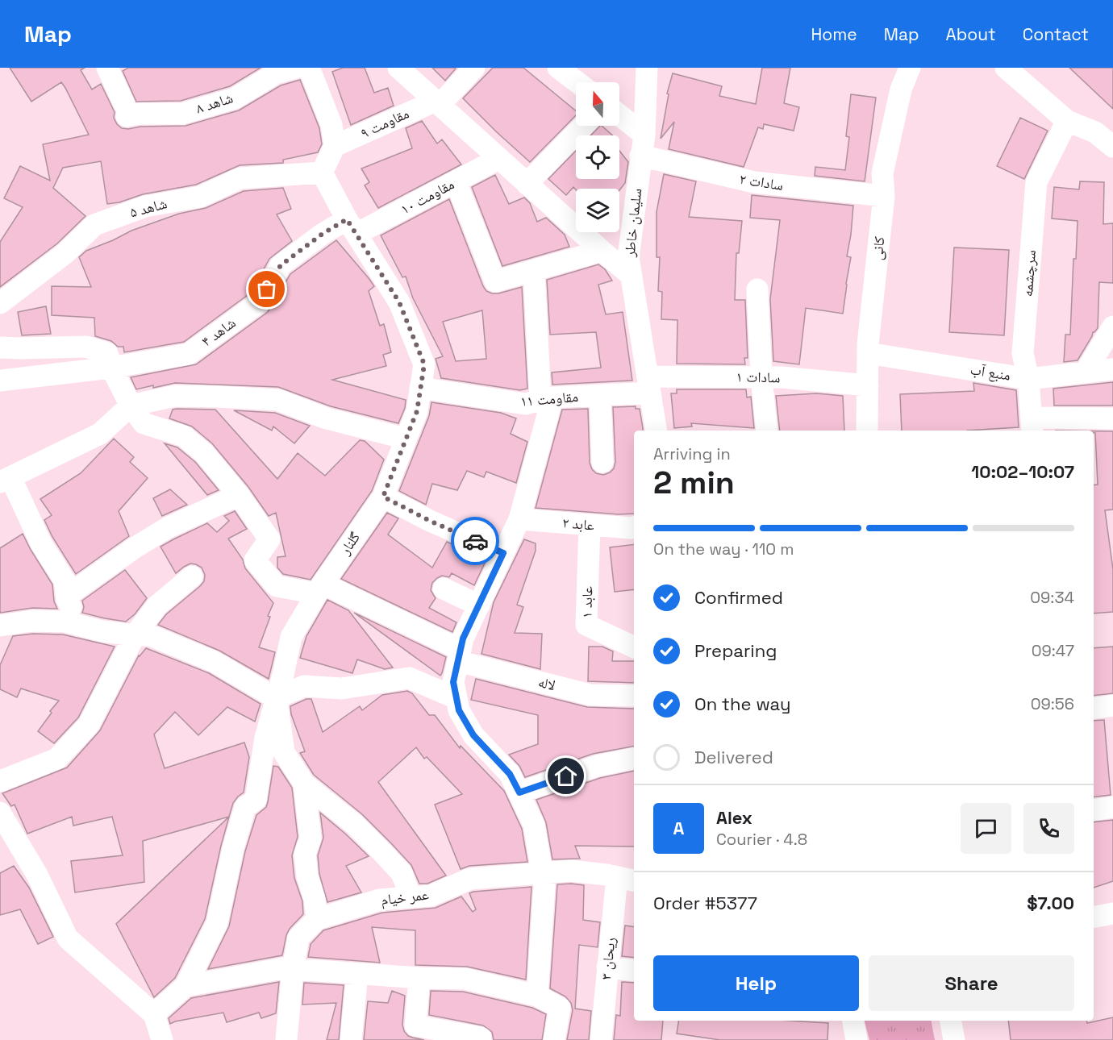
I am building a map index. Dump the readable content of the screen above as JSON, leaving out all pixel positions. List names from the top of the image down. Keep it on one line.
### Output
{"streets":{"street":["شاهد ۸","مقاومت ۹","سادات ۲","مقاومت ۱۰","شاهد ۵","سلیمان خاطر","کانی","سرچشمه","شاهد ۴","منبع آب","سادات ۱","مقاومت ۱۱","عابد ۲","گلنار","عابد ۱","لاله","عمر خیام","ریحان ۳"]},"crossings":[["سادات ۲","سلیمان خاطر"],["سادات ۲","کانی"],["مقاومت ۱۰","شاهد ۴"],["مقاومت ۱۰","گلنار"],["شاهد ۵","گلنار"],["سلیمان خاطر","سادات ۱"],["سلیمان خاطر","مقاومت ۱۱"],["کانی","منبع آب"],["کانی","سادات ۱"],["سرچشمه","منبع آب"],["شاهد ۴","گلنار"],["سادات ۱","مقاومت ۱۱"],["مقاومت ۱۱","گلنار"],["عابد ۲","عابد ۱"],["گلنار","لاله"],["عمر خیام","ریحان ۳"]],"north":"top","page":{"header":"Map","nav":["Home","Map","About","Contact"],"heading":["2 min","Arriving in","10:02–10:07"],"panel":["Alex","Courier · 4.8","Order #5377","$7.00"],"bar":"On the way · 110 m","list":[["Confirmed","09:34"],["Preparing","09:47"],["On the way","09:56"],"Delivered"],"round":"A","buttons":["Help","Share"]}}
